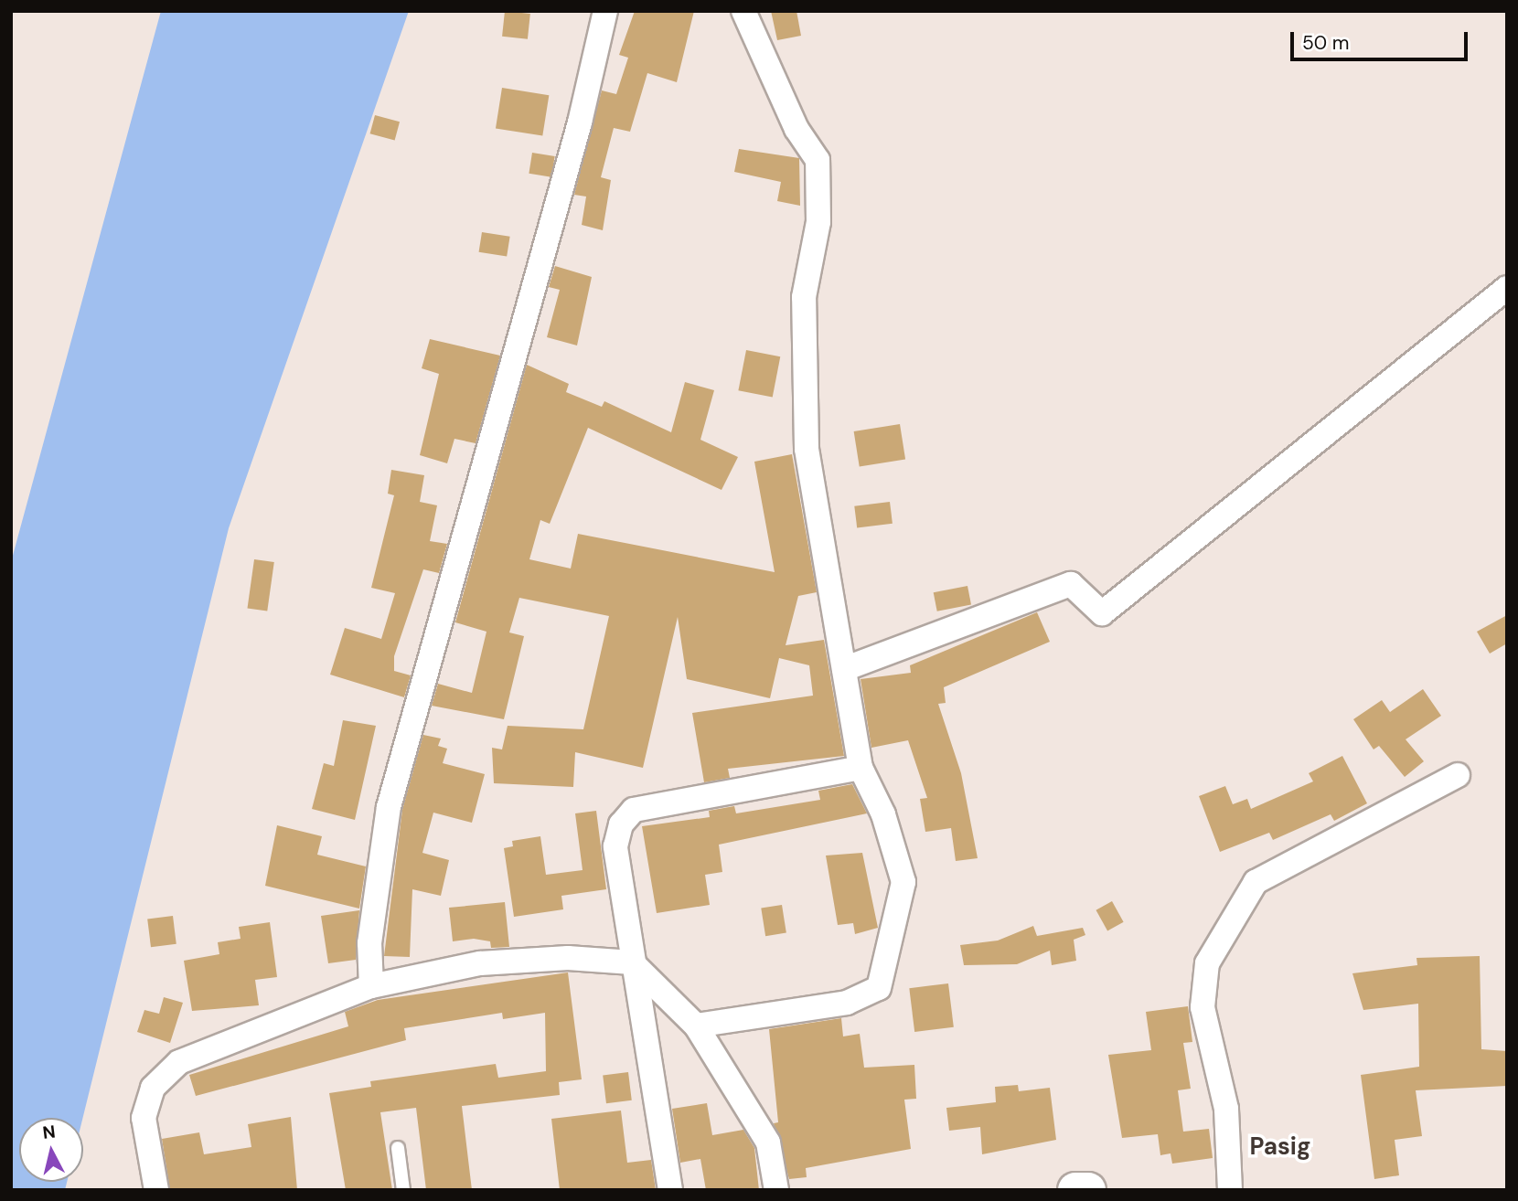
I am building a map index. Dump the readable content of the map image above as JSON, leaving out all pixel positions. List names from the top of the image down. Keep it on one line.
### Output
{"districts":["Pasig"],"scale_bar":"50 m","north":"top"}
